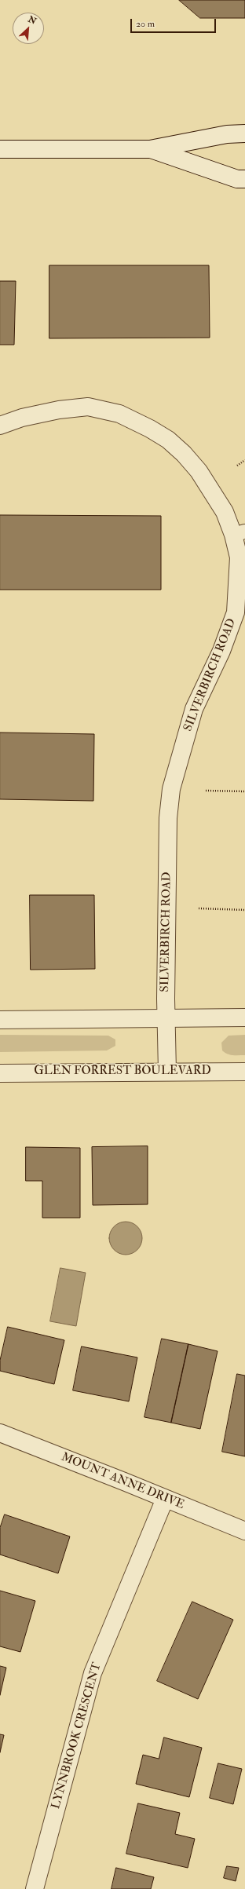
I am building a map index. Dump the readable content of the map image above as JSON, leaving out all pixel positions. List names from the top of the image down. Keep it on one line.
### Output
{"streets":{"street":["SILVERBIRCH ROAD","GLEN FORREST BOULEVARD","MOUNT ANNE DRIVE","LYNNBROOK CRESCENT"]},"crossings":[["SILVERBIRCH ROAD","GLEN FORREST BOULEVARD"],["MOUNT ANNE DRIVE","LYNNBROOK CRESCENT"]],"scale_bar":"20 m","north":"top right"}
